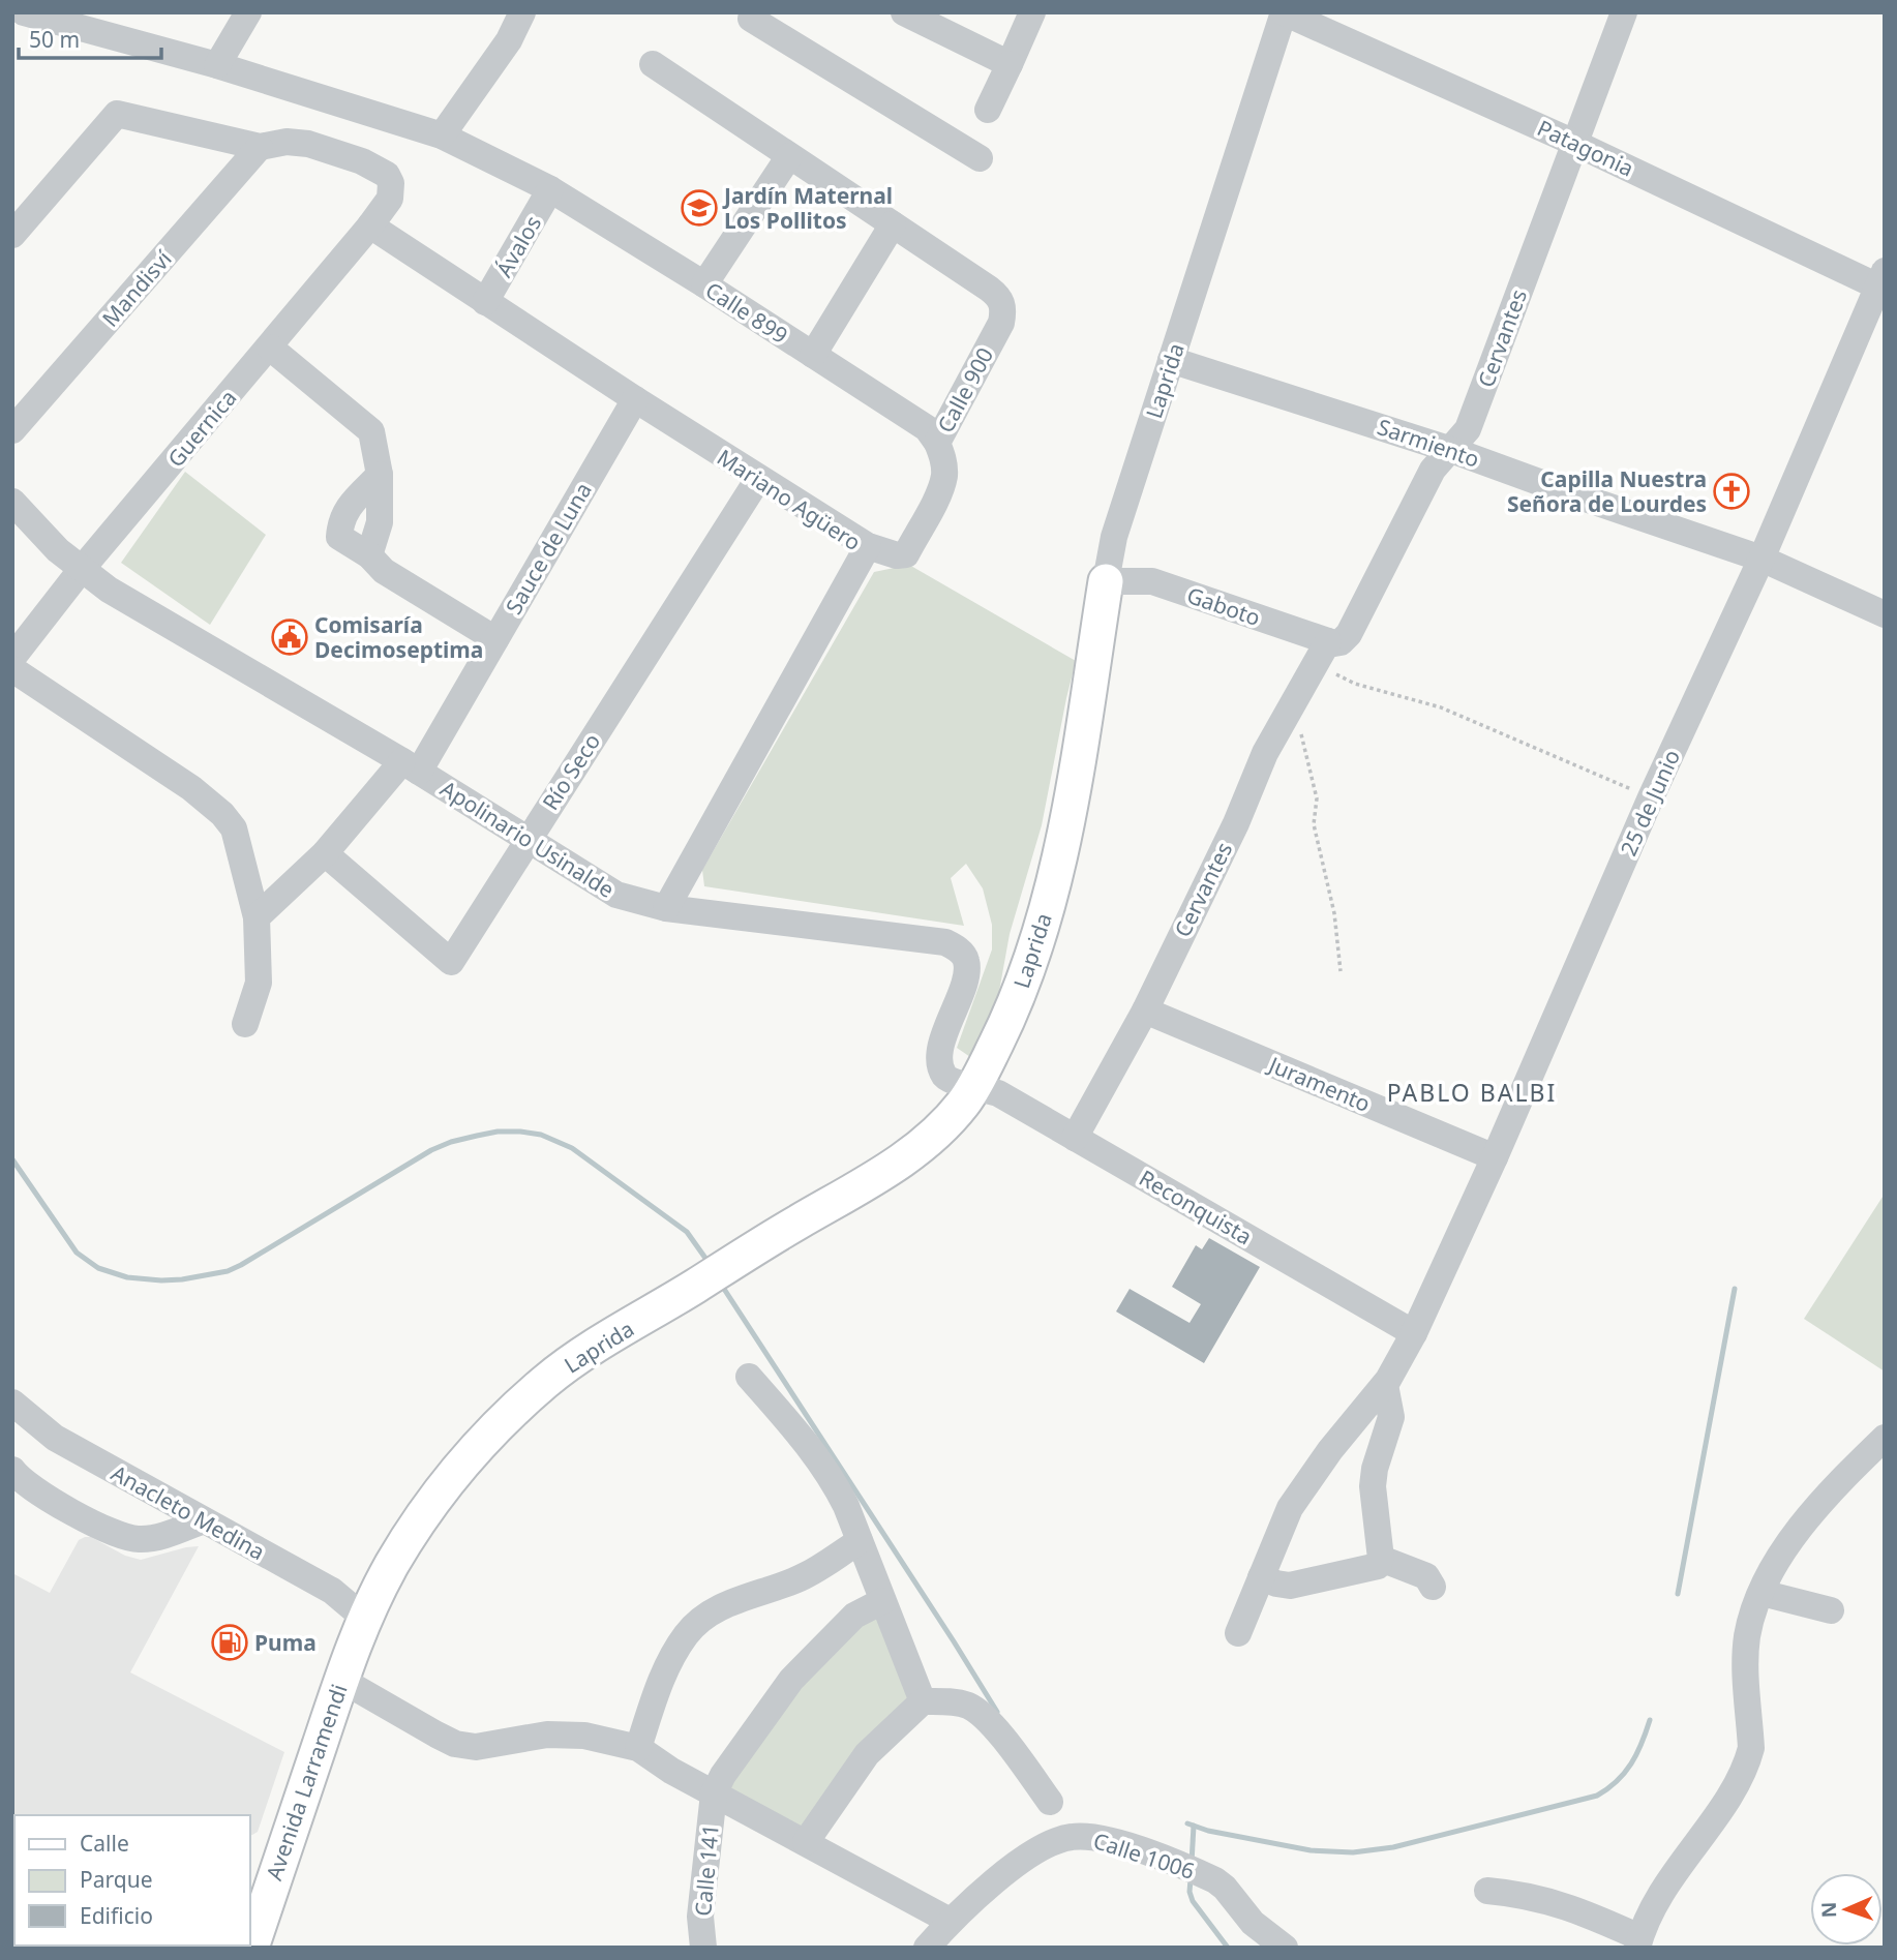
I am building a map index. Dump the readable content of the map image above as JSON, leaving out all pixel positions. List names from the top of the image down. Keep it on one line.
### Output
{"streets":{"main road":["Laprida","Avenida Larramendi"],"street":["Patagonia","Ávalos","Mandisví","Calle 899","Cervantes","Calle 900","Guernica","Sarmiento","Mariano Agüero","Sauce de Luna","Gaboto","Río Seco","25 de Junio","Apolinario Usinalde","Juramento","Reconquista","Anacleto Medina","Calle 1006","Calle 141"]},"crossings":[["Patagonia","Cervantes"],["Patagonia","Laprida"],["Patagonia","25 de Junio"],["Ávalos","Calle 899"],["Ávalos","Mariano Agüero"],["Mandisví","Guernica"],["Calle 899","Calle 900"],["Cervantes","Sarmiento"],["Cervantes","Gaboto"],["Cervantes","Juramento"],["Cervantes","Reconquista"],["Laprida","Sarmiento"],["Laprida","Gaboto"],["Laprida","Apolinario Usinalde"],["Laprida","Reconquista"],["Laprida","Anacleto Medina"],["Laprida","Avenida Larramendi"],["Calle 900","Mariano Agüero"],["Guernica","Mariano Agüero"],["Guernica","Apolinario Usinalde"],["Sarmiento","25 de Junio"],["Mariano Agüero","Sauce de Luna"],["Mariano Agüero","Río Seco"],["Mariano Agüero","Apolinario Usinalde"],["Sauce de Luna","Río Seco"],["Sauce de Luna","Apolinario Usinalde"],["Río Seco","Apolinario Usinalde"],["25 de Junio","Juramento"],["25 de Junio","Reconquista"],["Apolinario Usinalde","Reconquista"],["Anacleto Medina","Avenida Larramendi"]],"districts":["PABLO BALBI"],"places":{"school or university":["Jardín Maternal Los Pollitos"],"church":["Capilla Nuestra Señora de Lourdes"],"public building":["Comisaría Decimoseptima"],"fuel station":["Puma"]},"legend":["Calle","Parque","Edificio"],"scale_bar":"50 m","north":"left"}
